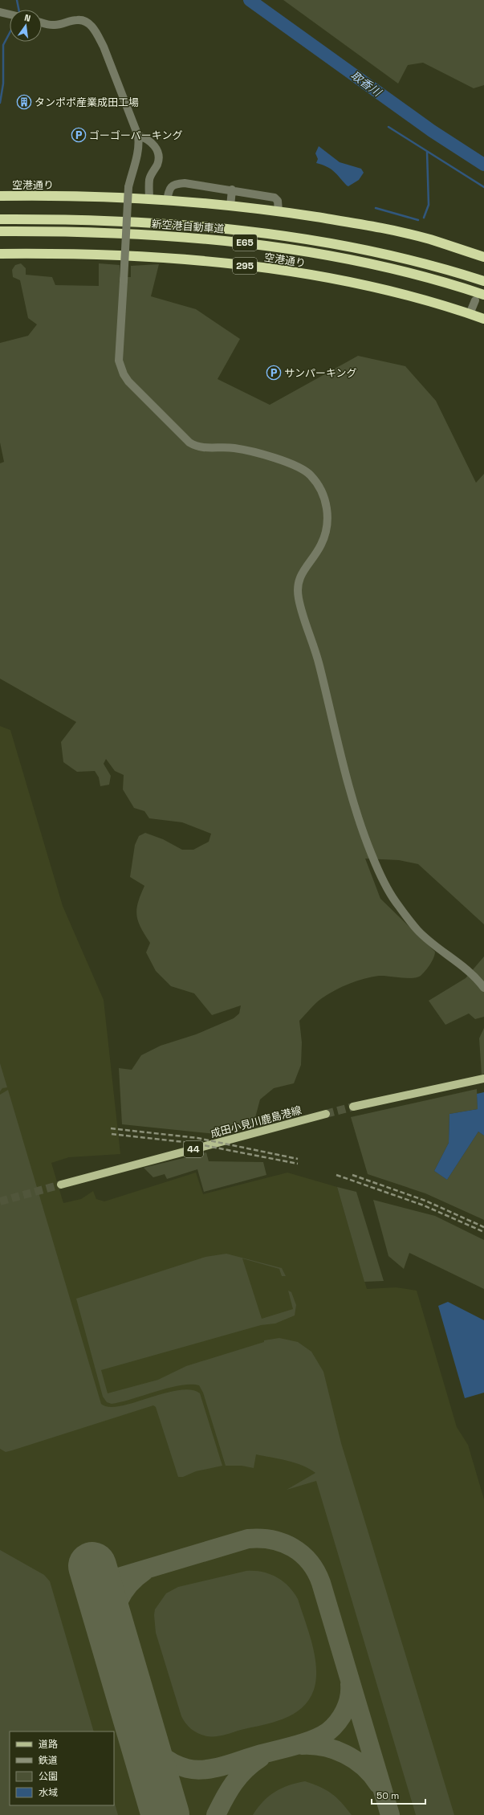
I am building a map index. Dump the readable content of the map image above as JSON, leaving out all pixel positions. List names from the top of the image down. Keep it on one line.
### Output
{"streets":{"highway":["空港通り","新空港自動車道","E65","295"],"main road":["成田小見川鹿島港線","44"]},"water":["取香川"],"places":{"building":["タンポポ産業成田工場"],"parking":["ゴーゴーパーキング","サンパーキング"]},"legend":["道路","鉄道","公園","水域"],"scale_bar":"50 m","north":"top"}
